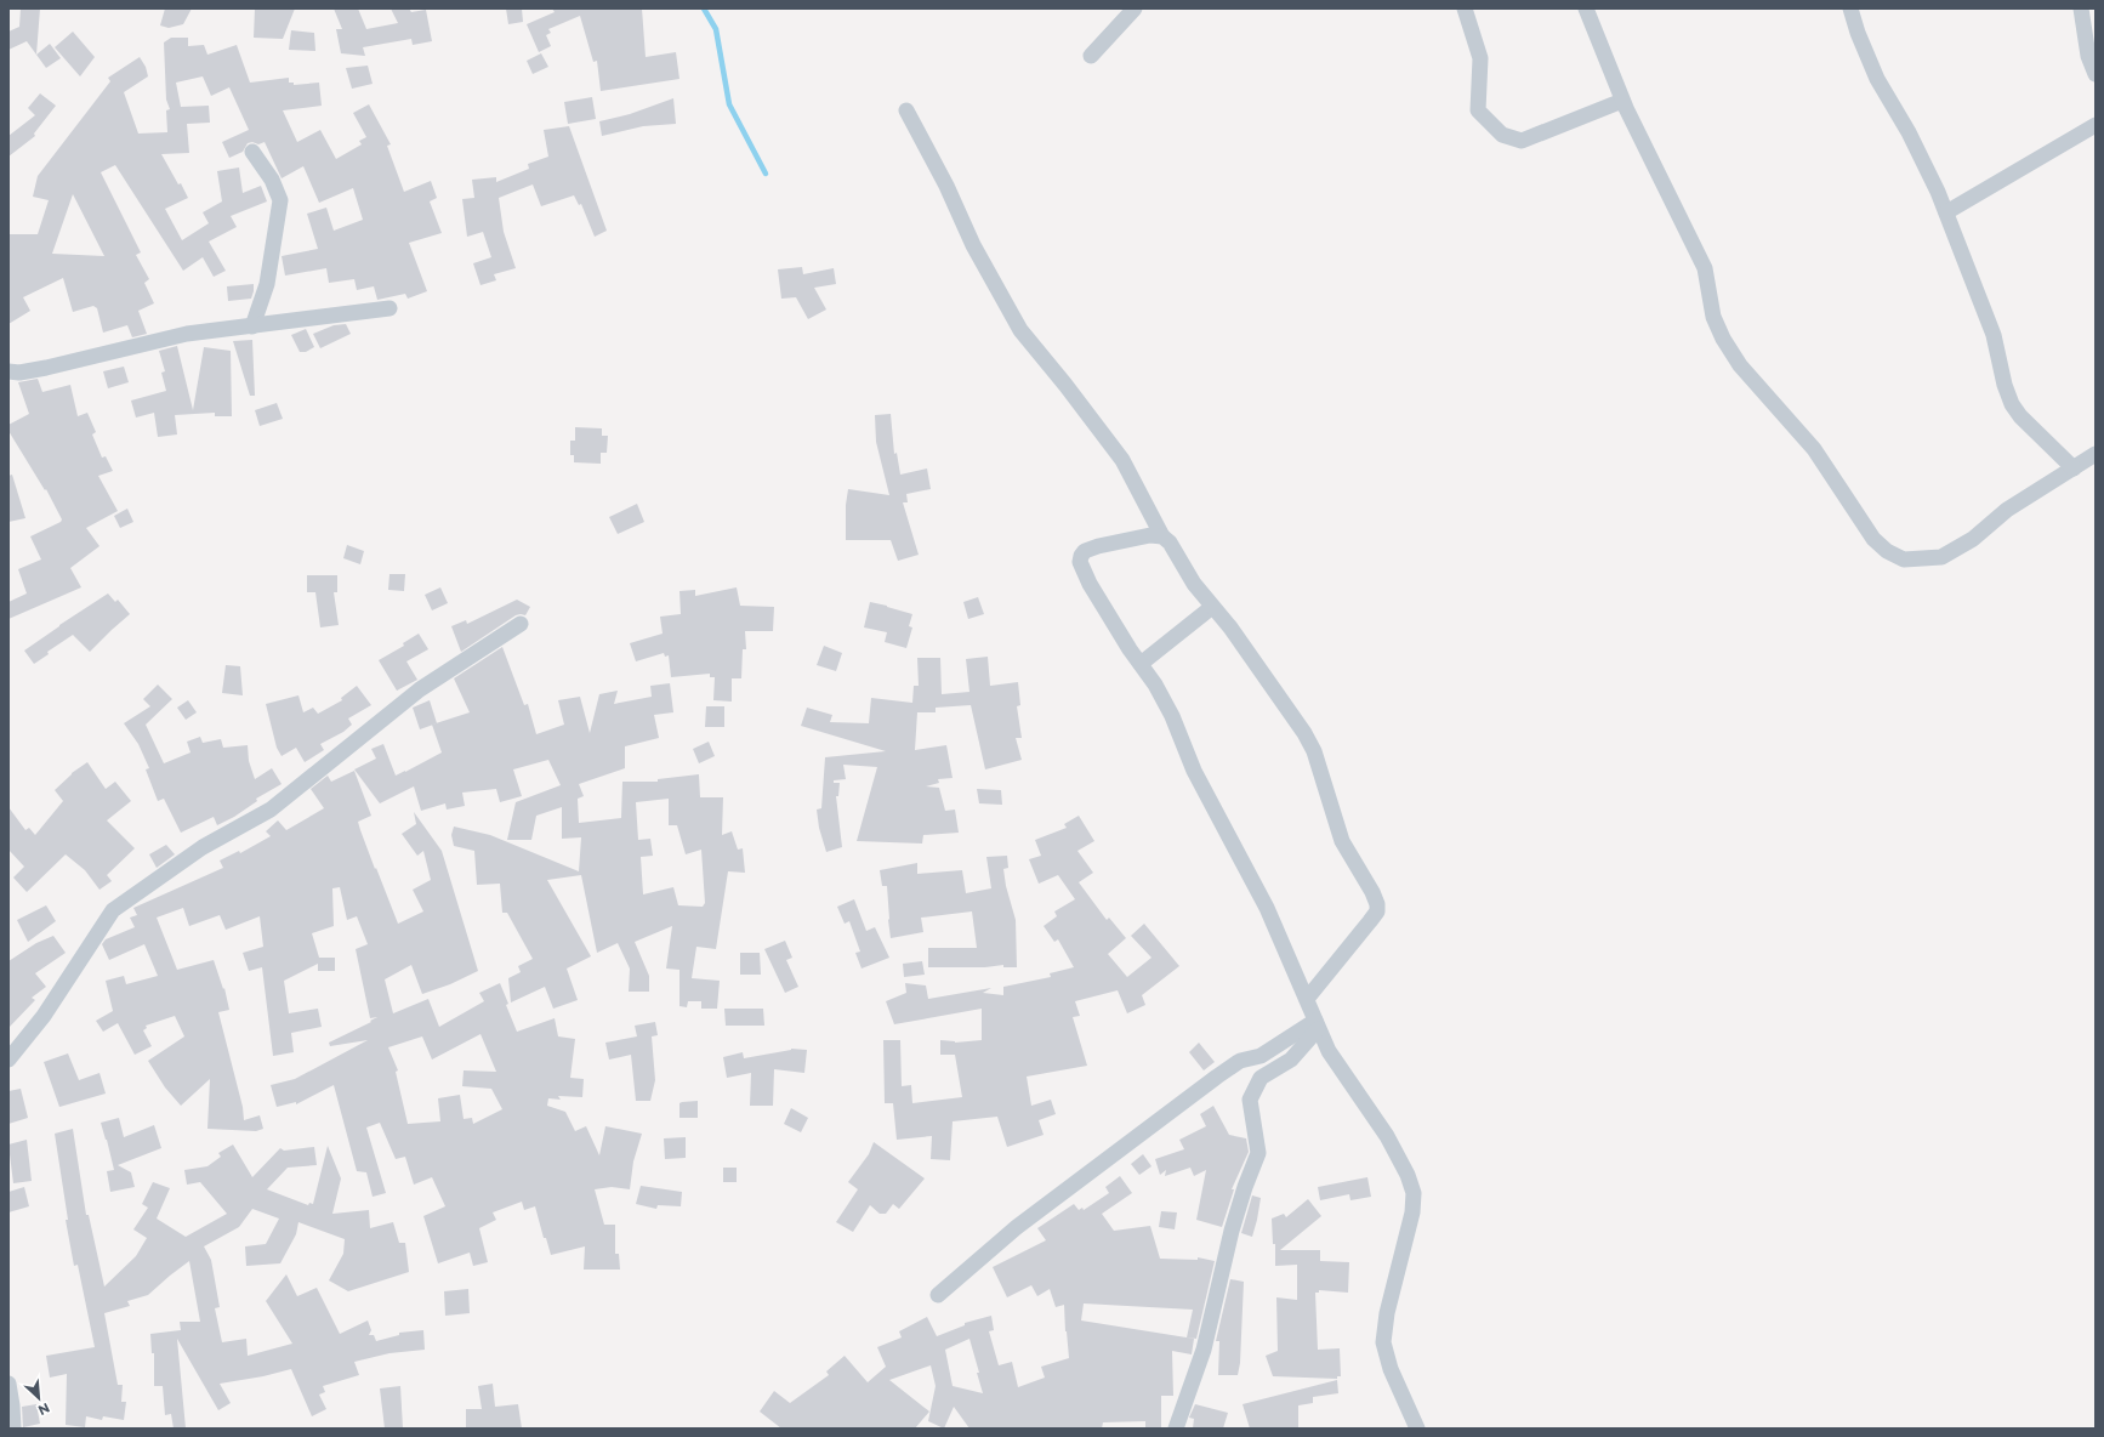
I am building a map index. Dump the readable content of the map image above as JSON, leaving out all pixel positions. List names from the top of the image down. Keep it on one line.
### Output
{"north":"bottom right"}
